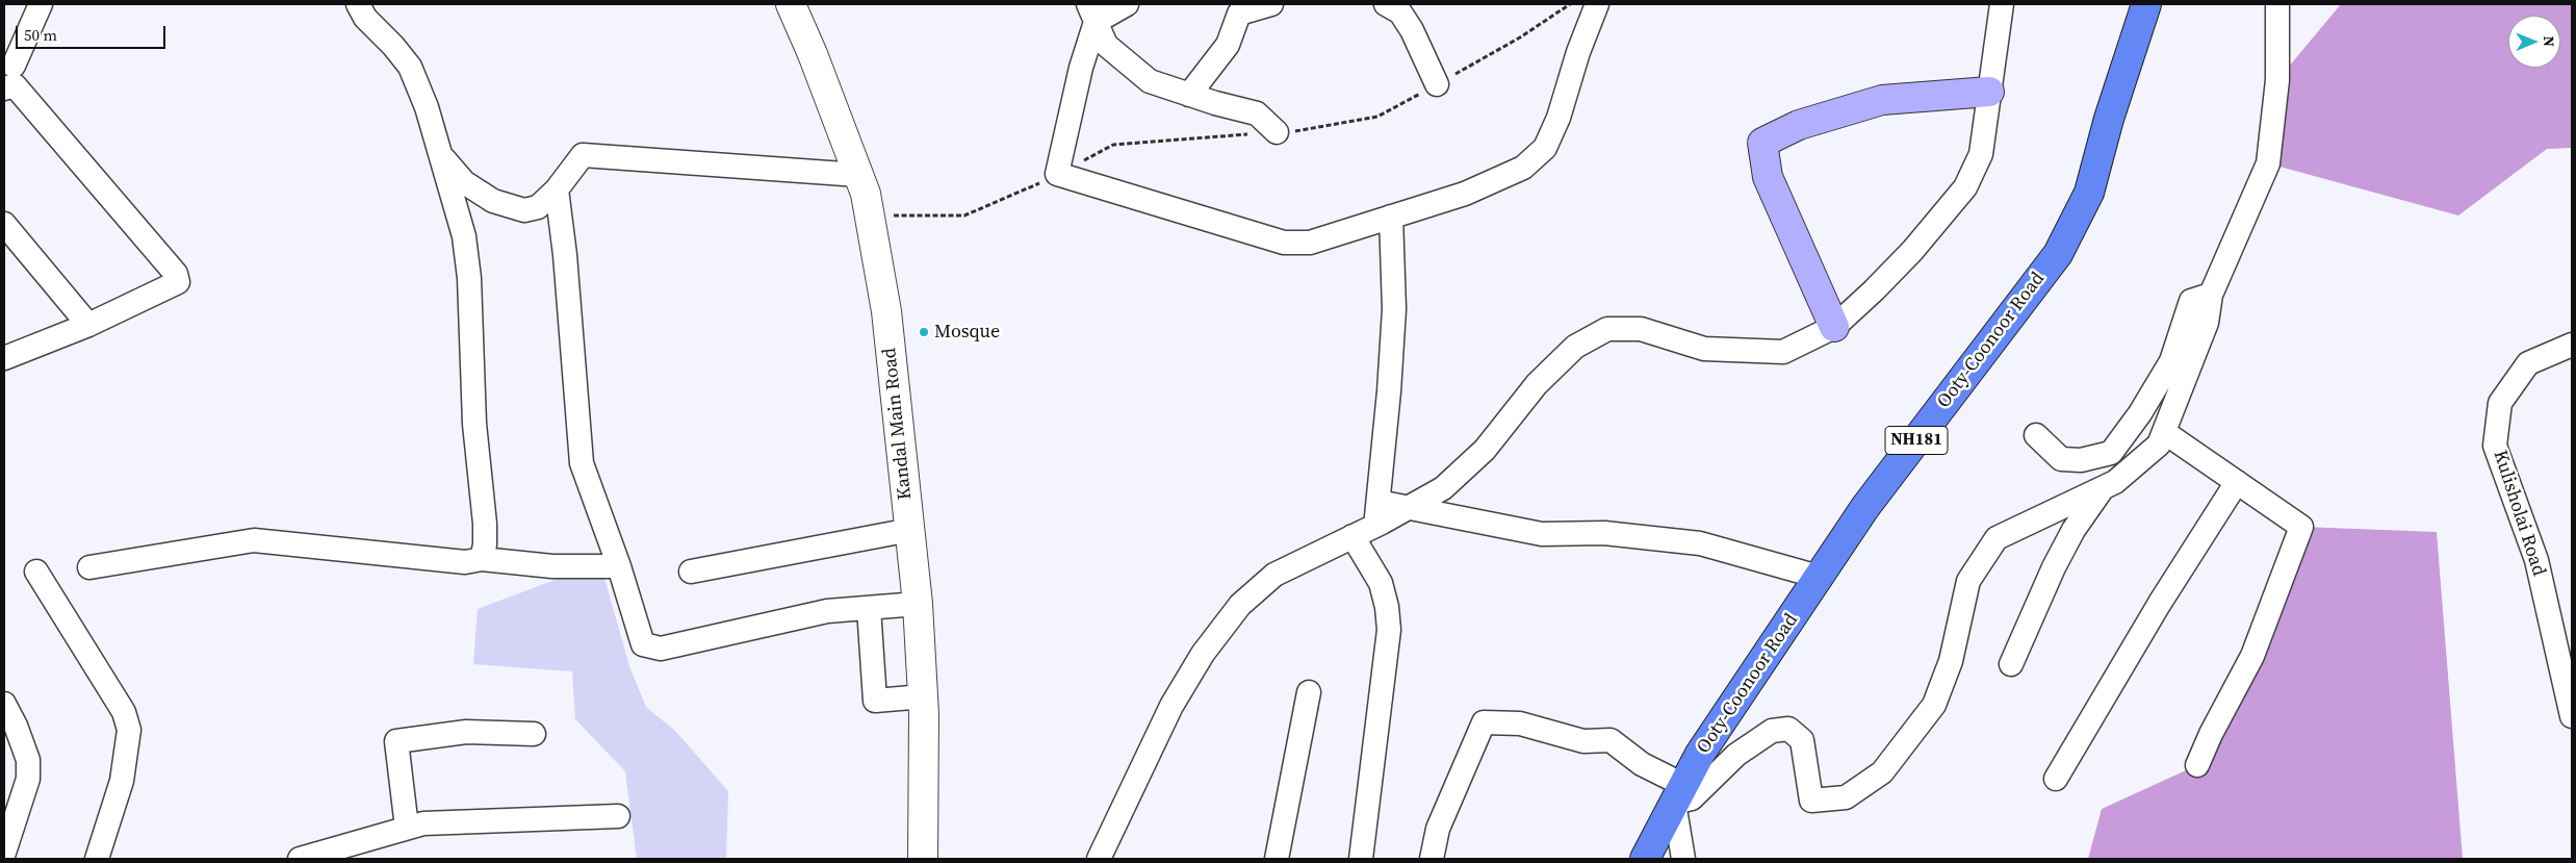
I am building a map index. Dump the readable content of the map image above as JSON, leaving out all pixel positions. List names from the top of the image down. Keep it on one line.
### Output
{"streets":{"highway":["Ooty-Coonoor Road","NH181"],"street":["Kandal Main Road","Kulisholai Road"]},"places":["Mosque"],"scale_bar":"50 m","north":"right"}
